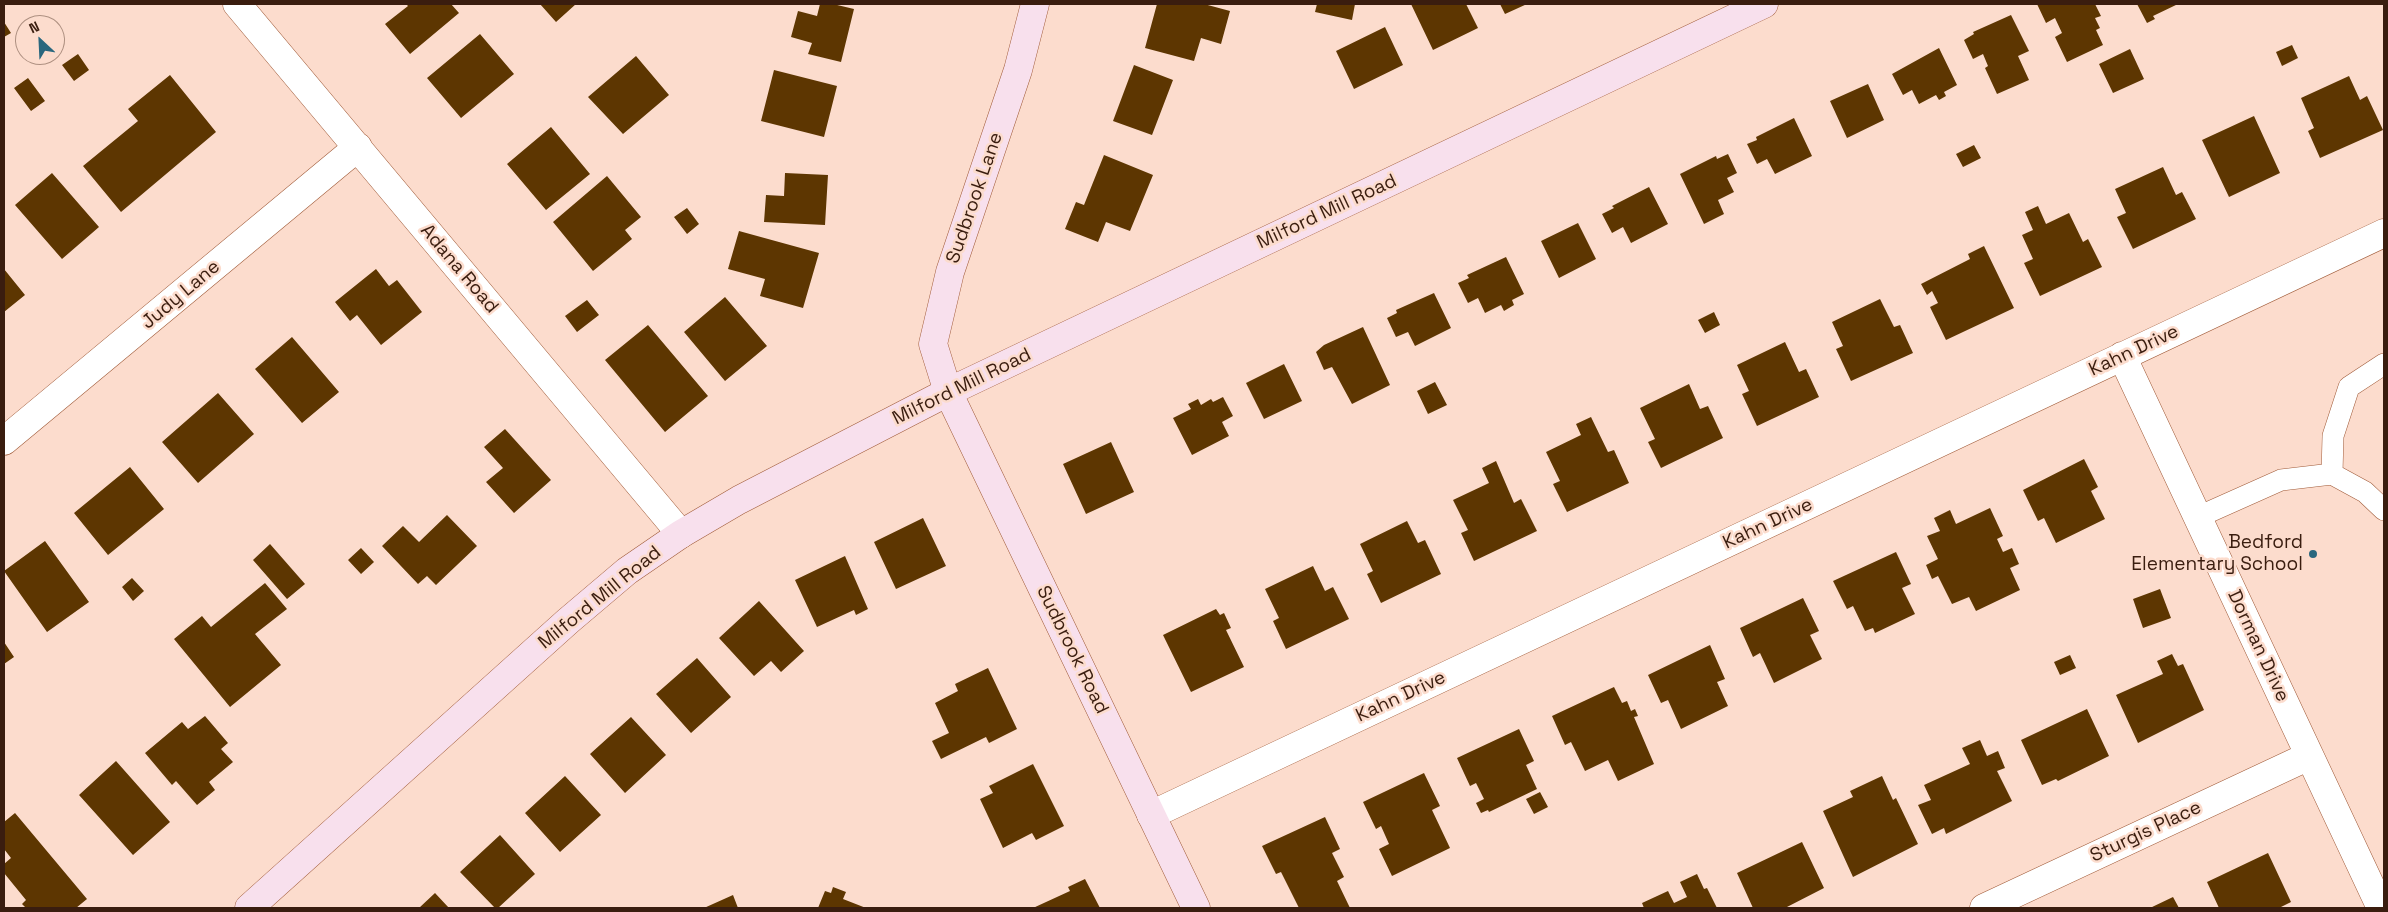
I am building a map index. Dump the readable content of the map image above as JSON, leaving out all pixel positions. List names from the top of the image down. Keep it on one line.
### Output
{"streets":{"main road":["Sudbrook Lane","Milford Mill Road","Sudbrook Road"],"street":["Adana Road","Judy Lane","Kahn Drive","Dorman Drive","Sturgis Place"]},"crossings":[["Sudbrook Lane","Milford Mill Road"],["Sudbrook Lane","Sudbrook Road"],["Milford Mill Road","Adana Road"],["Milford Mill Road","Sudbrook Road"],["Adana Road","Judy Lane"],["Kahn Drive","Dorman Drive"],["Kahn Drive","Sudbrook Road"],["Dorman Drive","Sturgis Place"]],"places":["Bedford Elementary School"],"north":"top left"}
